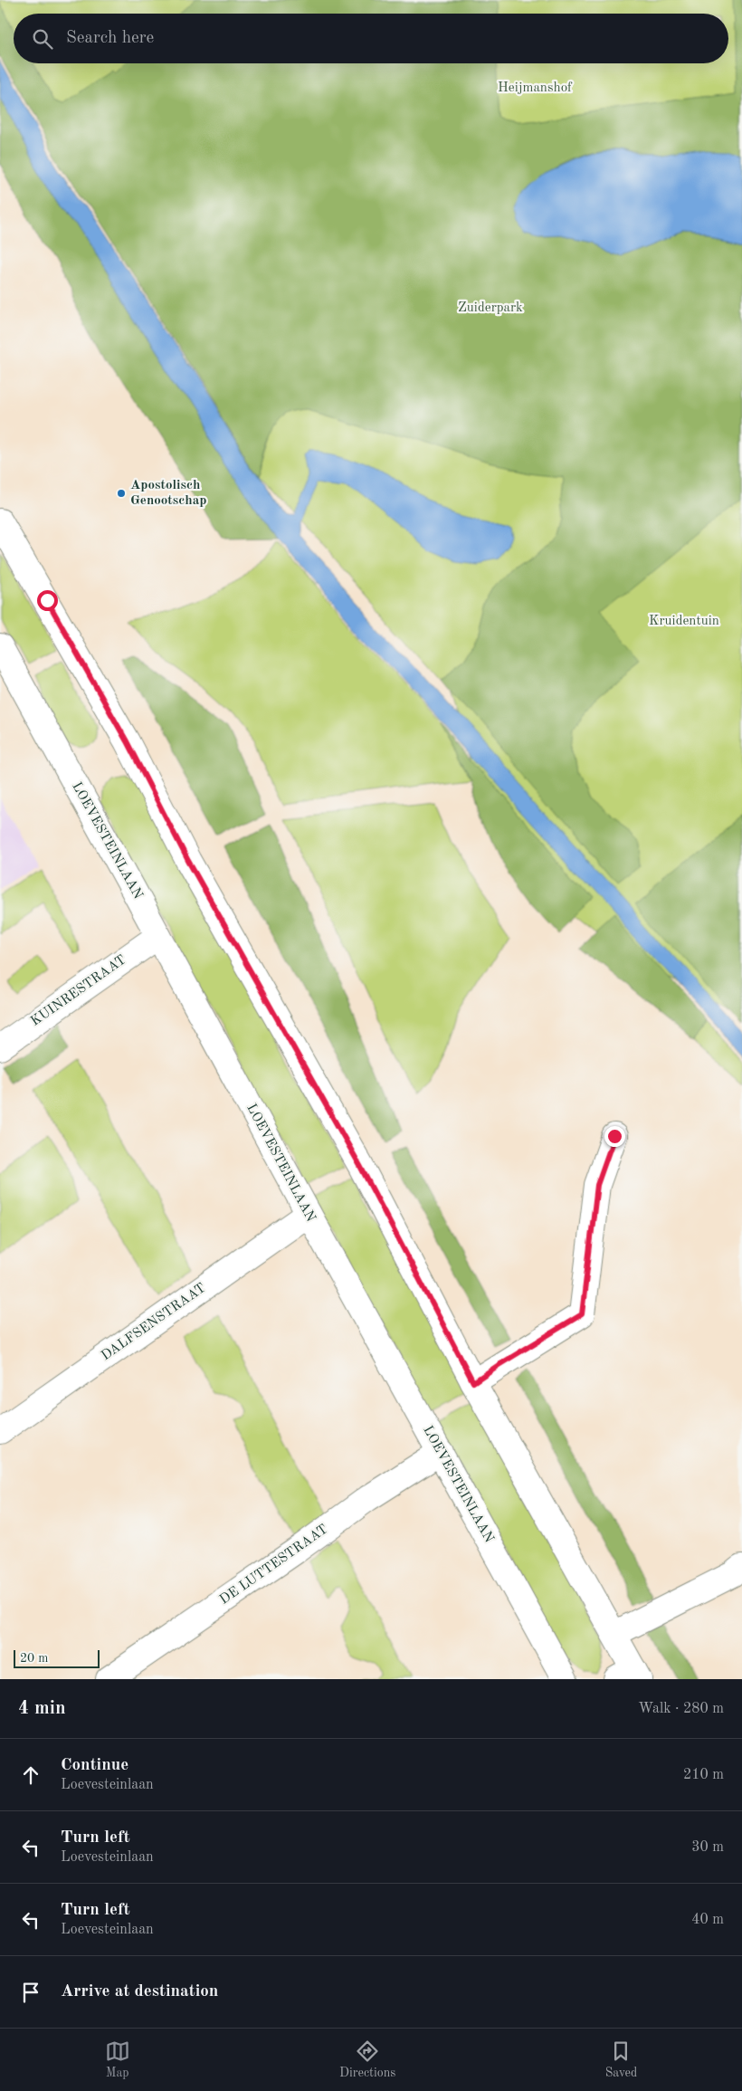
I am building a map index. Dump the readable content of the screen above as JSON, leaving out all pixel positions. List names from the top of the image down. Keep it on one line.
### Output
{"streets":{"main road":["LOEVESTEINLAAN","KUINRESTRAAT","DALFSENSTRAAT","DE LUTTESTRAAT"]},"crossings":[["LOEVESTEINLAAN","KUINRESTRAAT"],["LOEVESTEINLAAN","DALFSENSTRAAT"],["LOEVESTEINLAAN","DE LUTTESTRAAT"]],"parks":["Heijmanshof","Zuiderpark","Kruidentuin"],"places":["Apostolisch Genootschap"],"scale_bar":"20 m","page":{"search":"Search here","scale":"20 m","heading":["4 min","Walk · 280 m"],"list":[["Continue","Loevesteinlaan","210 m"],["Turn left","Loevesteinlaan","30 m"],["Turn left","Loevesteinlaan","40 m"],"Arrive at destination"],"nav":["Map","Directions","Saved"]}}
